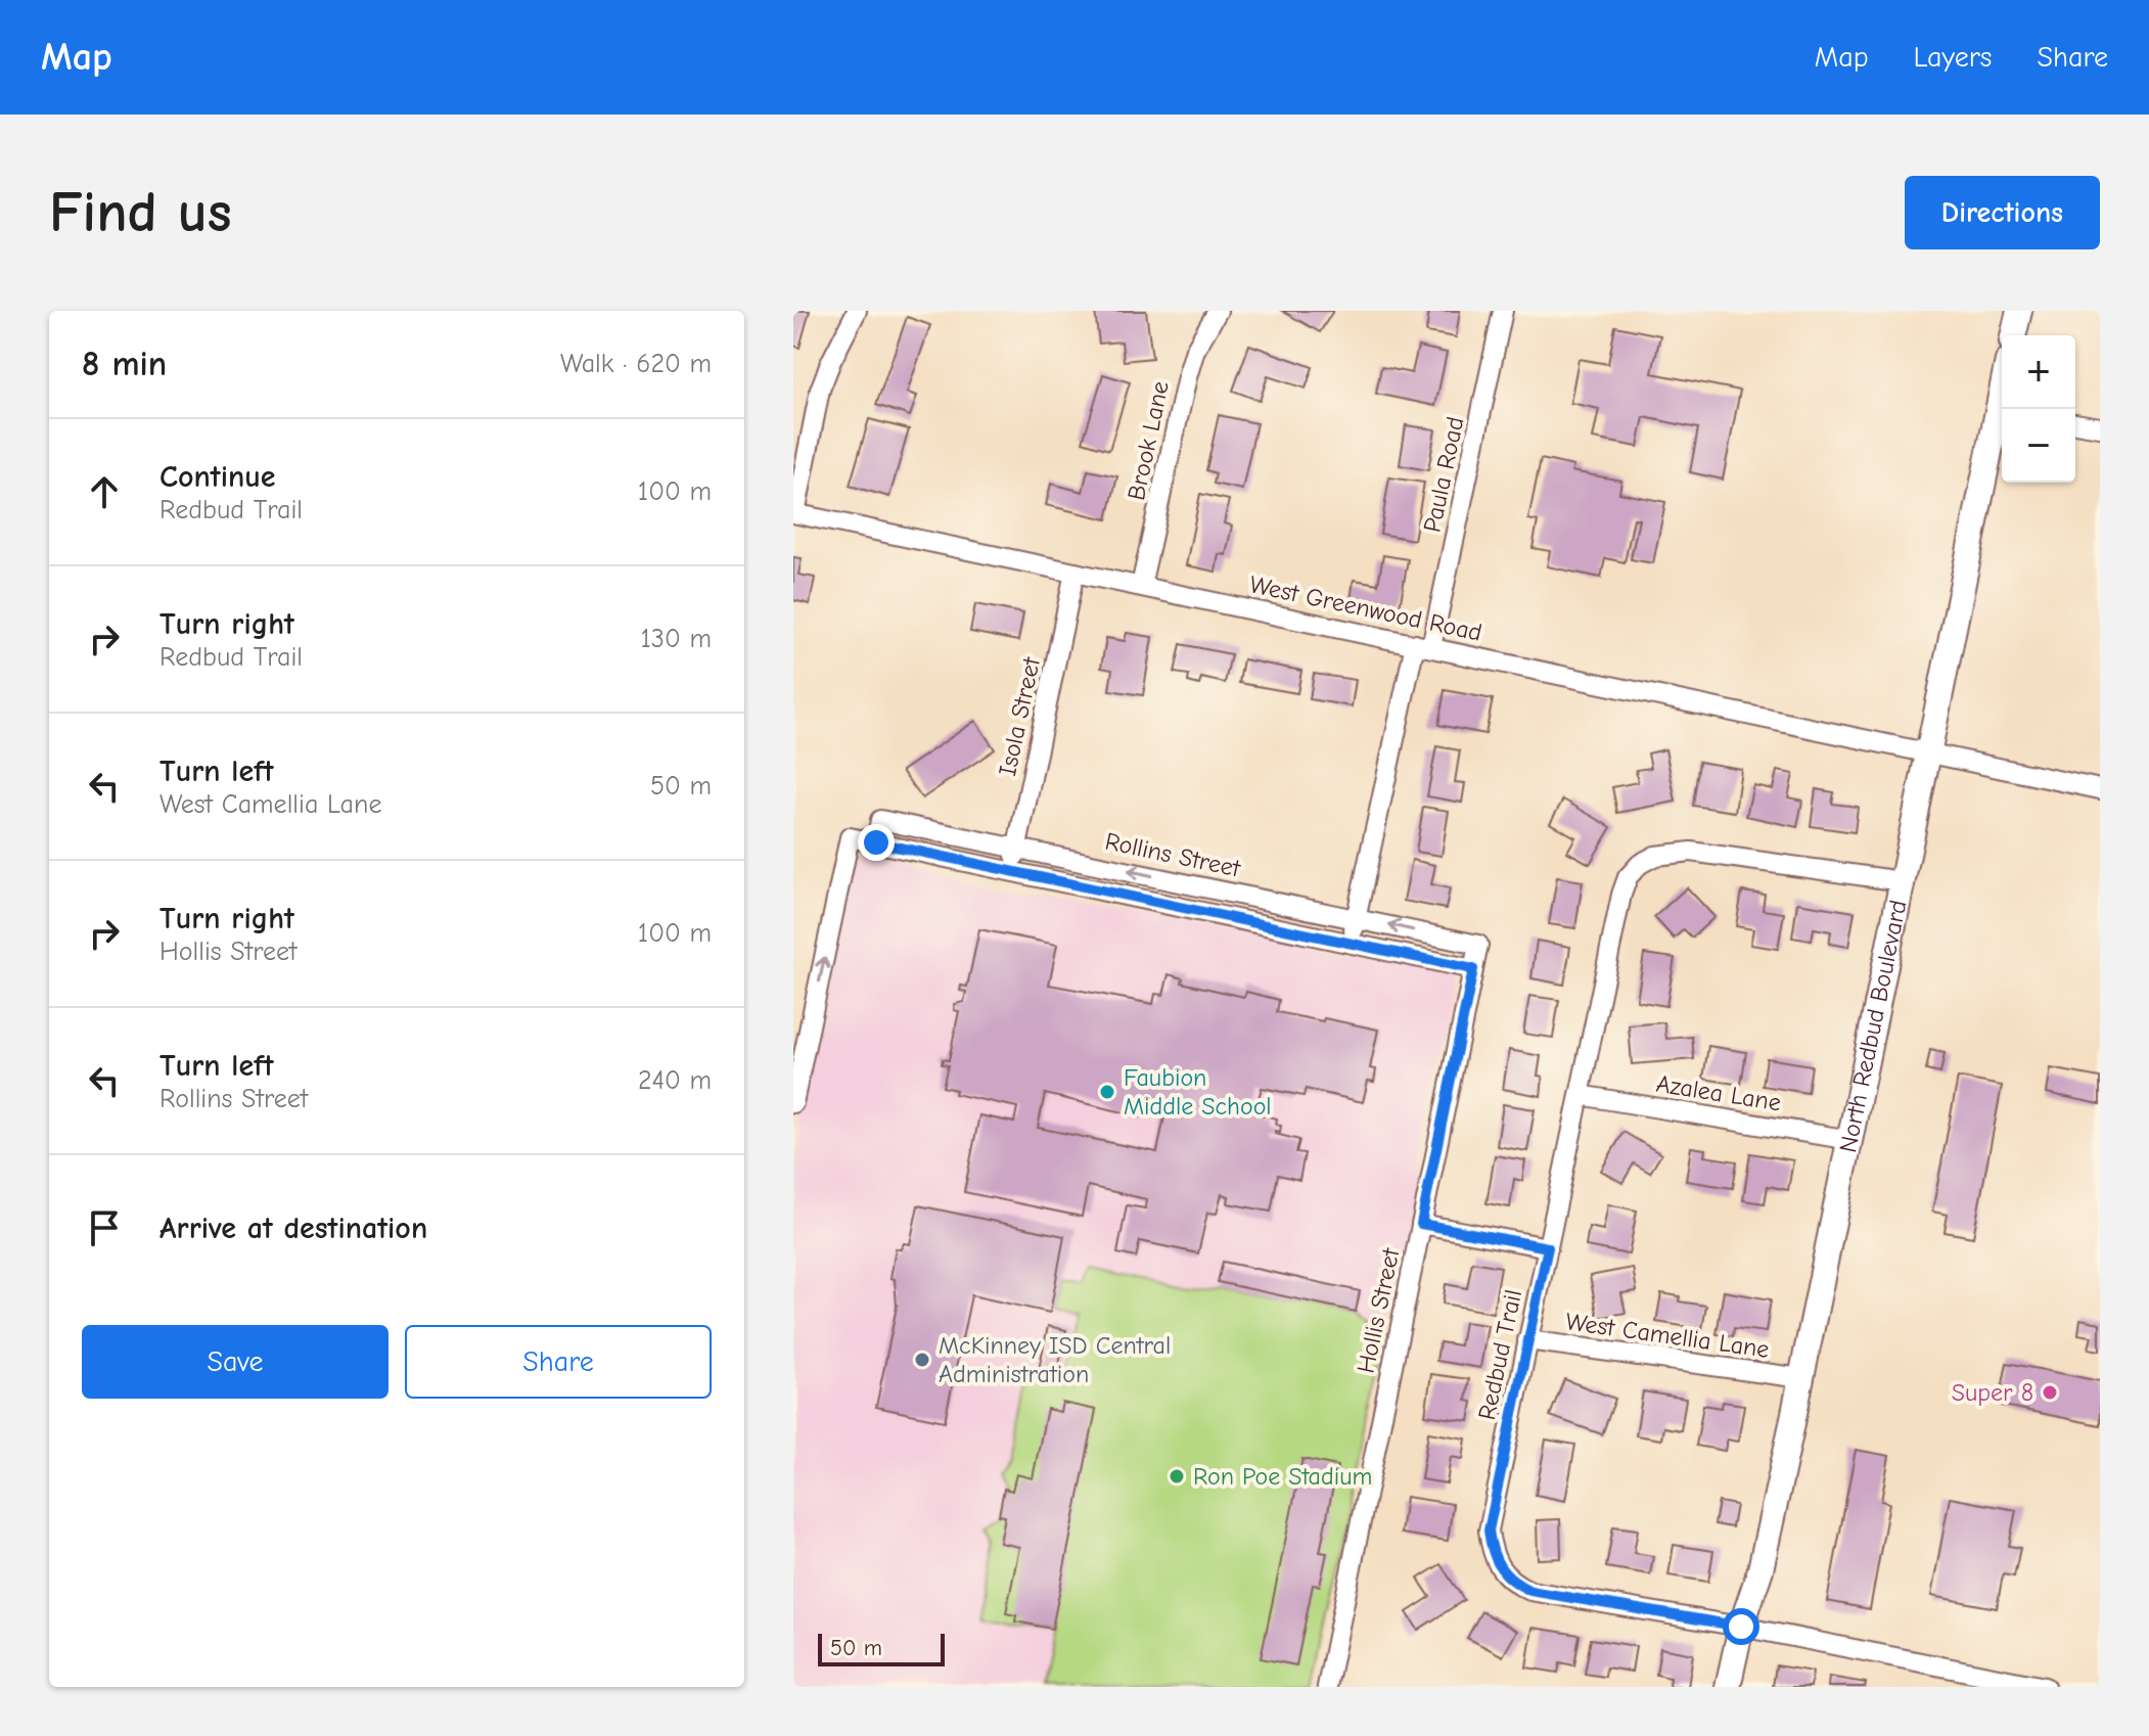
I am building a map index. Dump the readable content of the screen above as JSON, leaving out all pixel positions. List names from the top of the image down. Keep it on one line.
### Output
{"streets":{"street":["Brook Lane","Paula Road","West Greenwood Road","Isola Street","Rollins Street","North Redbud Boulevard","Azalea Lane","Hollis Street","West Camellia Lane","Redbud Trail"]},"crossings":[["Brook Lane","West Greenwood Road"],["Paula Road","West Greenwood Road"],["Paula Road","Rollins Street"],["West Greenwood Road","Isola Street"],["West Greenwood Road","North Redbud Boulevard"],["Isola Street","Rollins Street"],["Rollins Street","Hollis Street"],["North Redbud Boulevard","Azalea Lane"],["North Redbud Boulevard","West Camellia Lane"],["North Redbud Boulevard","Redbud Trail"],["Azalea Lane","Redbud Trail"],["West Camellia Lane","Redbud Trail"]],"places":["Faubion Middle School","McKinney ISD Central Administration","Super 8","Ron Poe Stadium"],"scale_bar":"50 m","page":{"header":"Map","nav":["Map","Layers","Share"],"buttons":["Directions",["Save","Share"]],"title":"Find us","heading":["8 min","Walk · 620 m"],"map_buttons":["+","−"],"list":[["Continue","Redbud Trail","100 m"],["Turn right","Redbud Trail","130 m"],["Turn left","West Camellia Lane","50 m"],["Turn right","Hollis Street","100 m"],["Turn left","Rollins Street","240 m"],"Arrive at destination"],"scale":"50 m"}}
